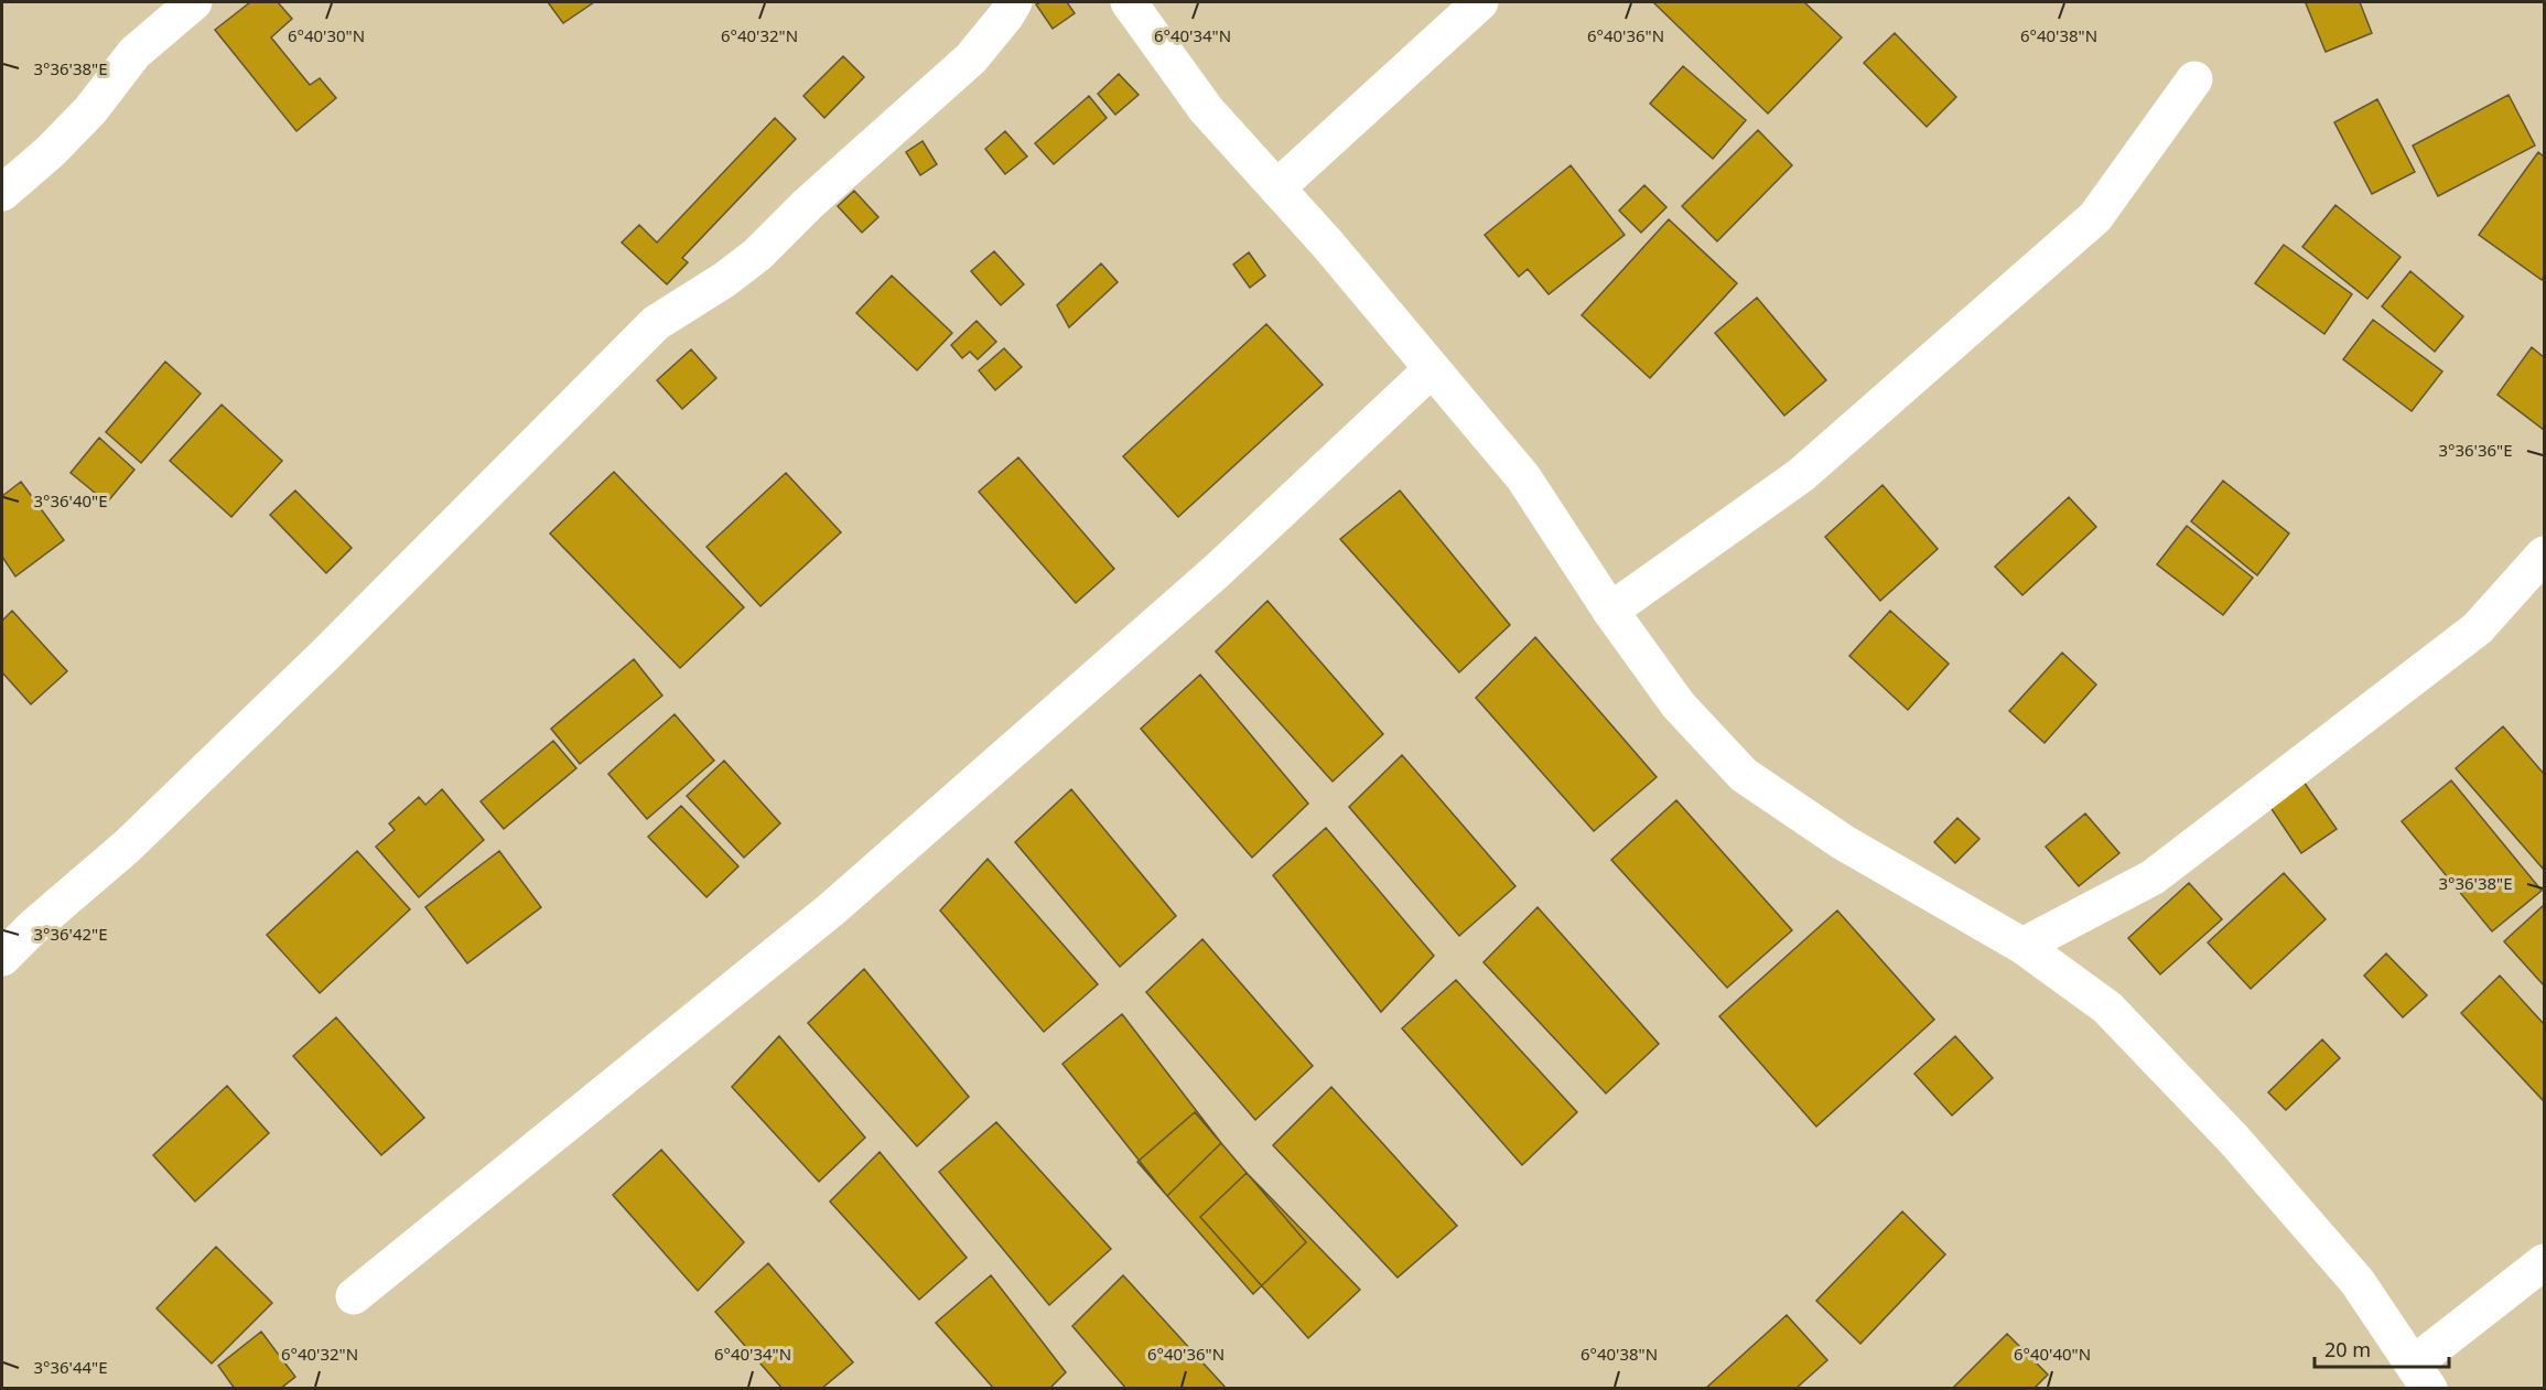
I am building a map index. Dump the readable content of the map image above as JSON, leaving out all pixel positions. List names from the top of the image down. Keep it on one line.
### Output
{"scale_bar":"20 m","coordinates":["6°40'30\"N","6°40'32\"N","6°40'34\"N","6°40'36\"N","6°40'38\"N","3°36'38\"E","3°36'36\"E","3°36'40\"E","3°36'42\"E","6°40'40\"N","3°36'44\"E"]}
